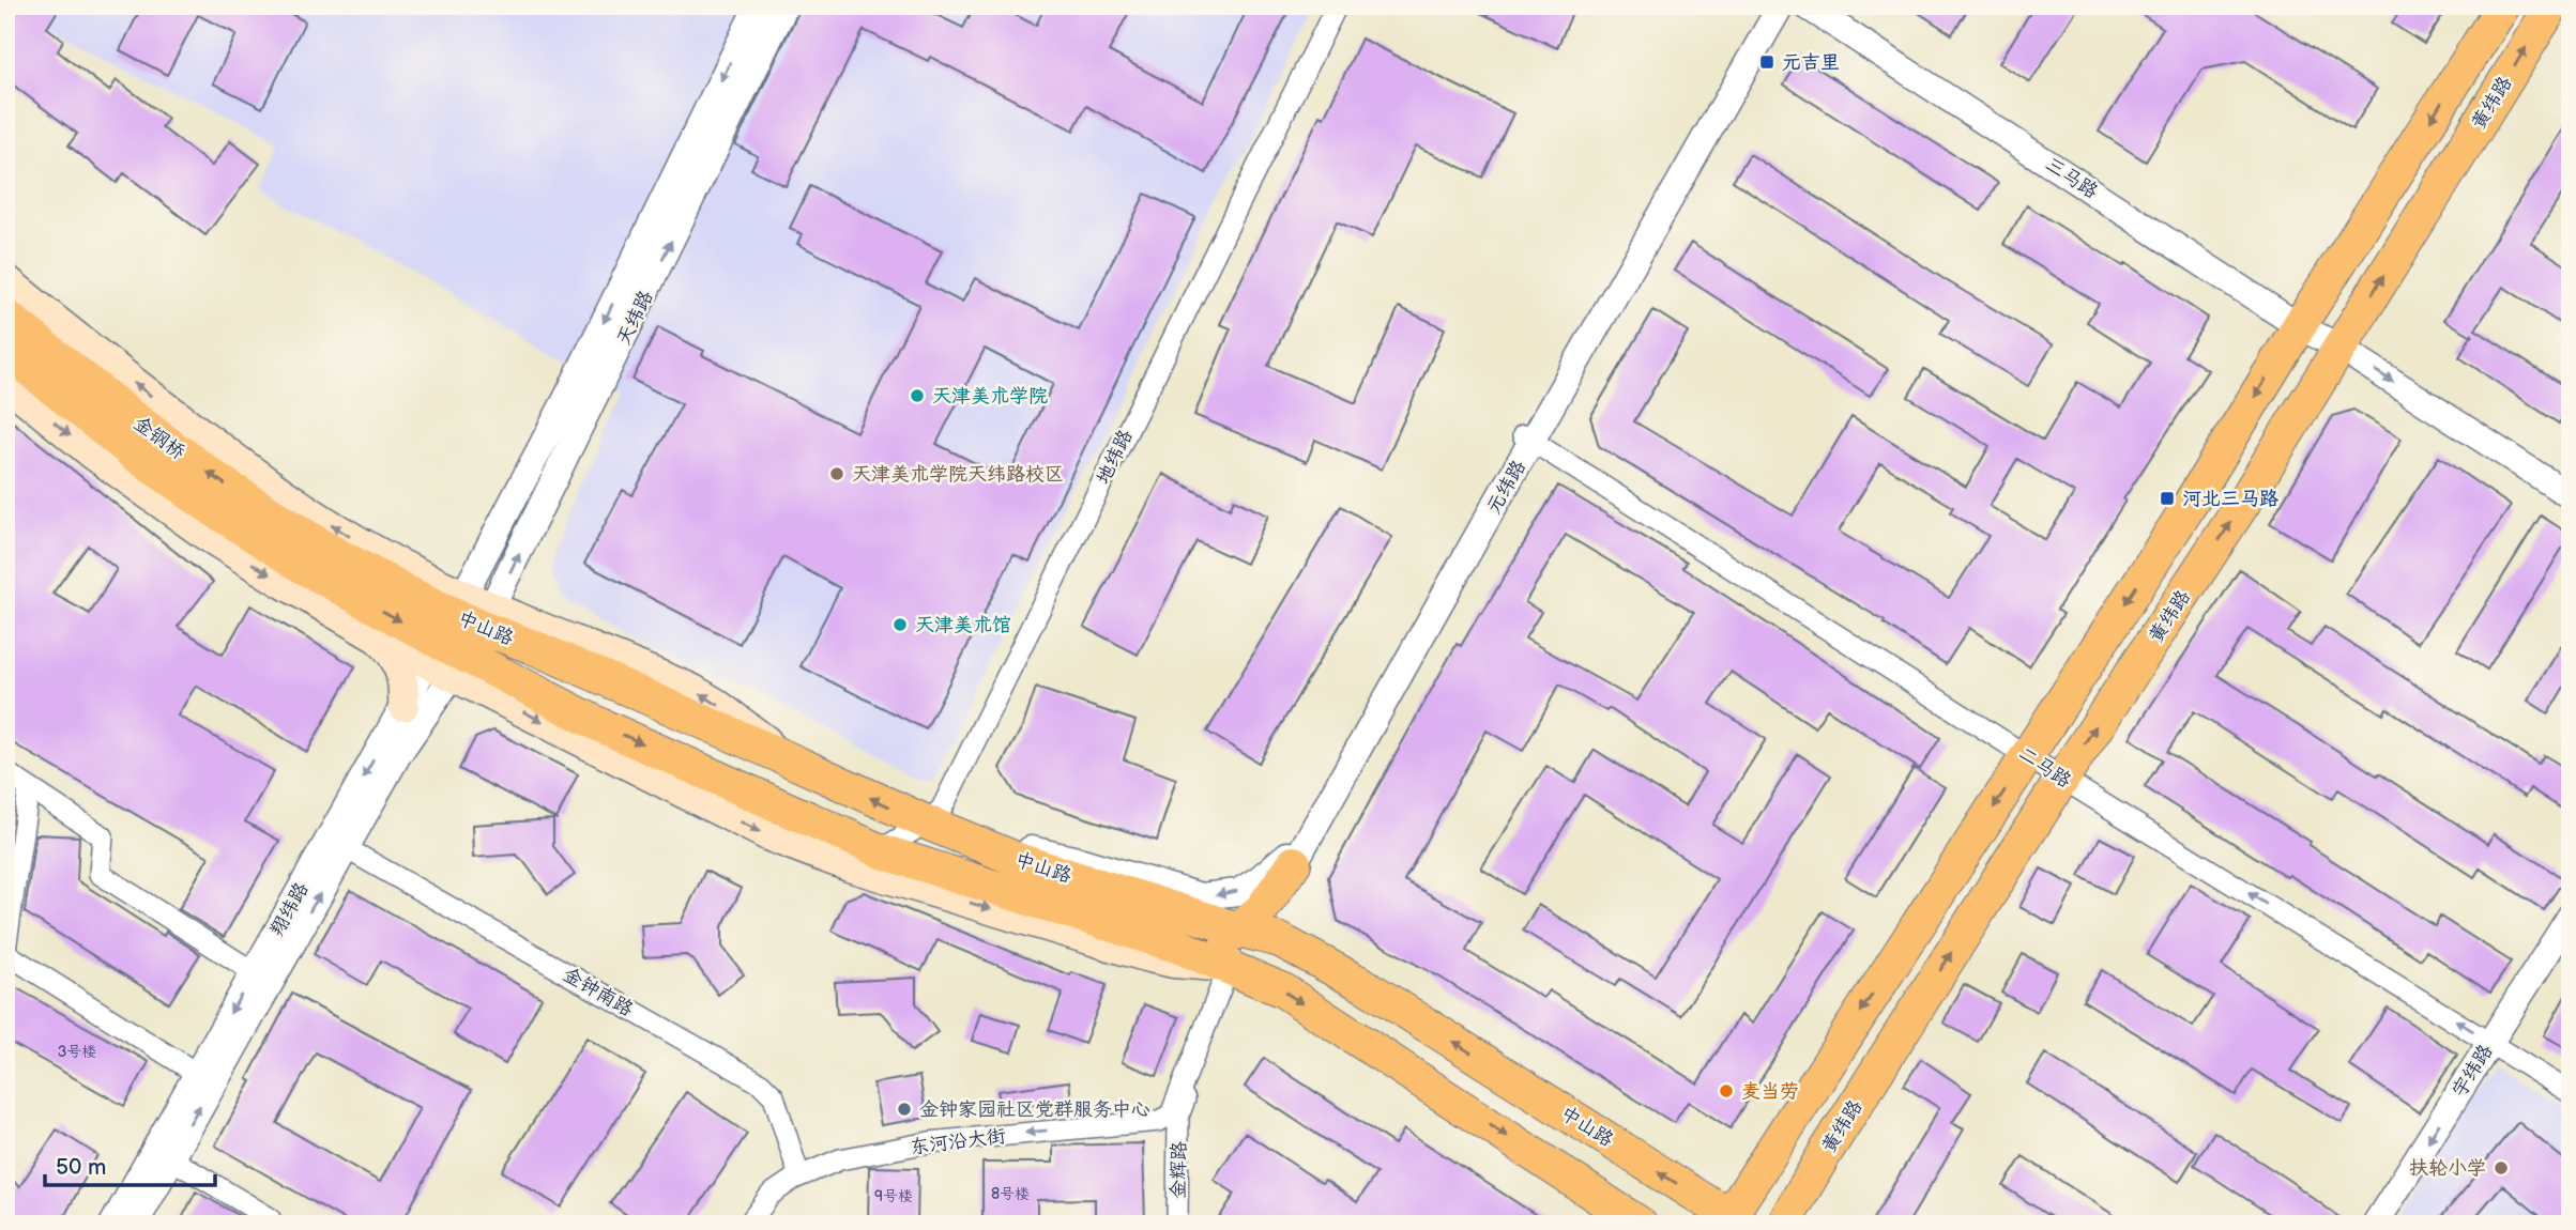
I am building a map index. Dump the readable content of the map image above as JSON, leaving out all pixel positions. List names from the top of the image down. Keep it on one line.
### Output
{"streets":{"main road":["黄纬路","金钢桥","中山路"],"street":["三马路","天纬路","地纬路","元纬路","二马路","翔纬路","金钟南路","宇纬路","东河沿大街","金辉路"]},"crossings":[["黄纬路","三马路"],["黄纬路","二马路"],["天纬路","中山路"],["天纬路","翔纬路"],["金钢桥","中山路"],["地纬路","中山路"],["元纬路","二马路"],["中山路","翔纬路"],["中山路","东河沿大街"],["中山路","金辉路"],["二马路","宇纬路"],["翔纬路","金钟南路"],["金钟南路","东河沿大街"],["东河沿大街","金辉路"]],"one_way":["二马路","宇纬路","东河沿大街"],"places":{"transit":["元吉里","河北三马路"],"other":["天津美术学院","天津美术学院天纬路校区","天津美术馆","麦当劳","金钟家园社区党群服务中心","扶轮小学"]},"house_numbers":["3号楼","8号楼","9号楼"],"scale_bar":"50 m"}
